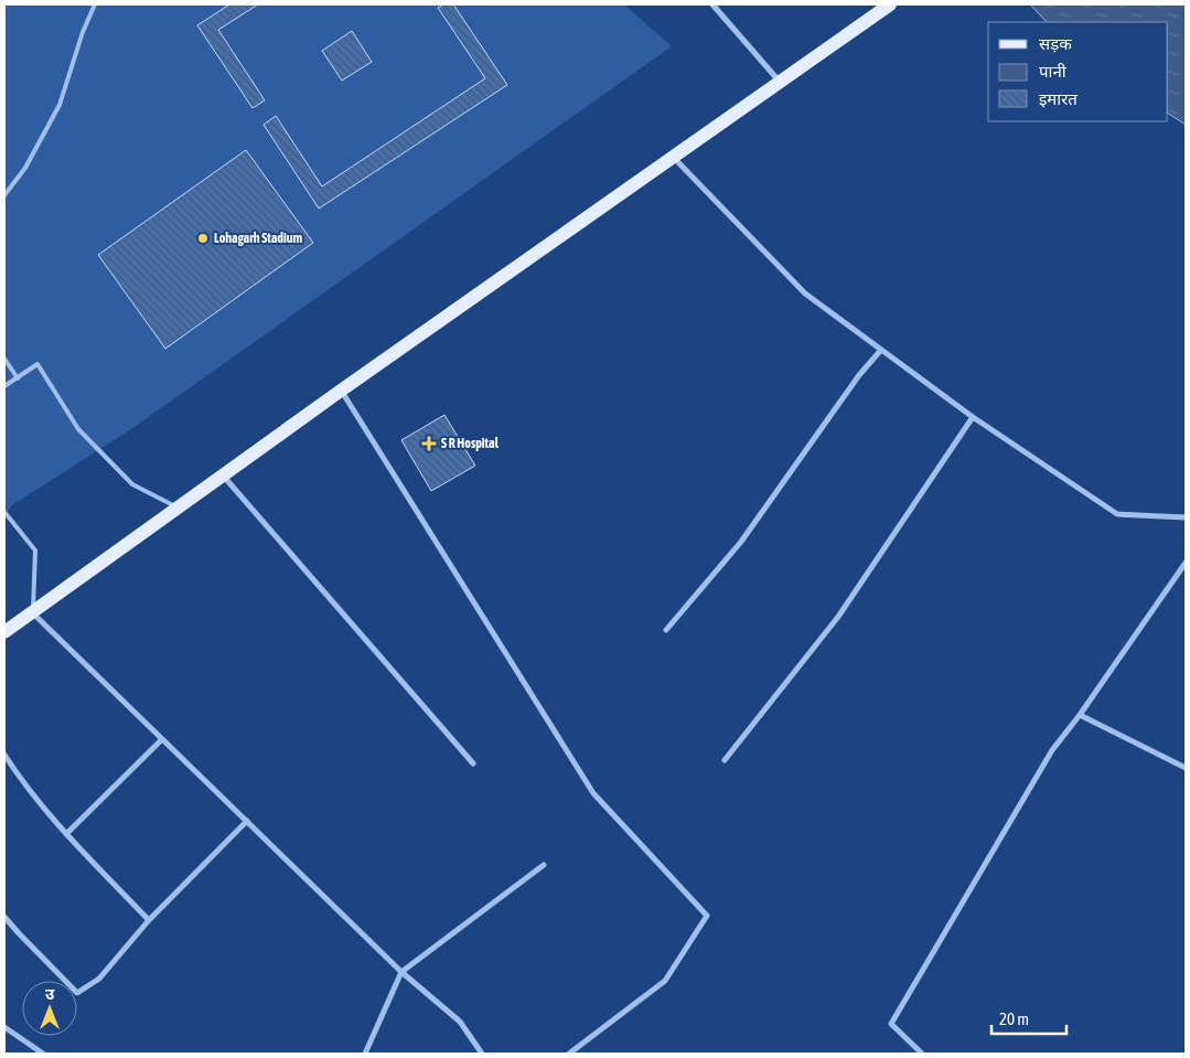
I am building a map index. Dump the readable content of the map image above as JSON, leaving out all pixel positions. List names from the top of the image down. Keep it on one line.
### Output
{"places":{"other":["Lohagarh Stadium"],"health":["S R Hospital"]},"legend":["सड़क","पानी","इमारत"],"scale_bar":"20 m","north":"top"}
